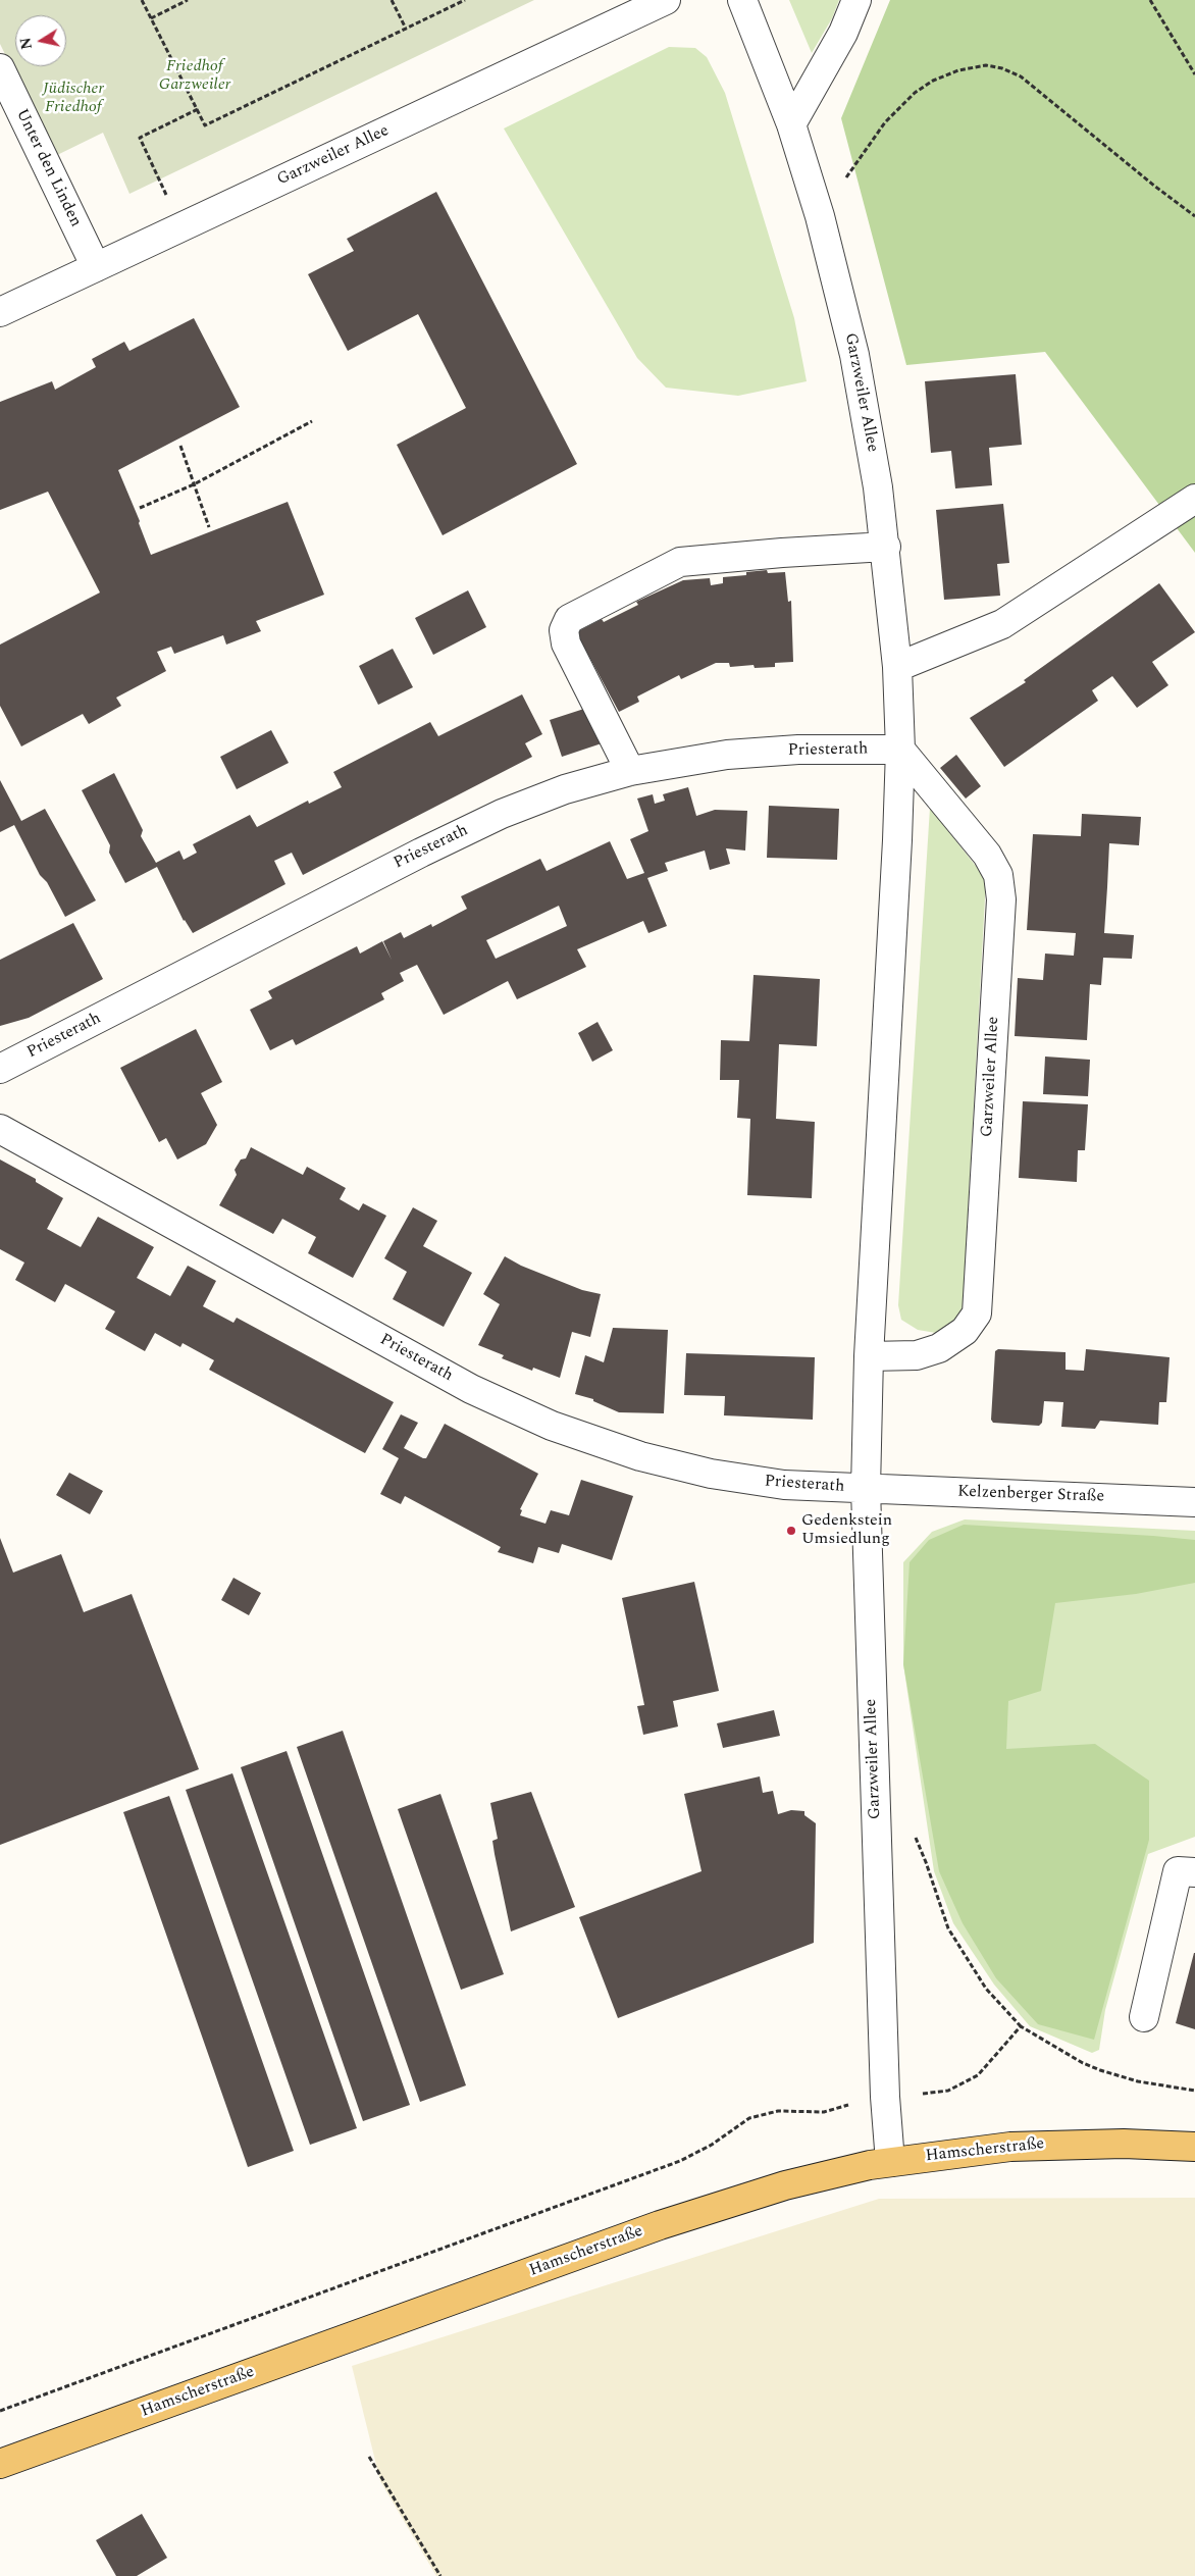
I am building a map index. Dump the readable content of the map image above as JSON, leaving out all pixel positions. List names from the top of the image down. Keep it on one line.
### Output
{"streets":{"main road":["Hamscherstraße"],"street":["Garzweiler Allee","Unter den Linden","Priesterath","Kelzenberger Straße"]},"crossings":[["Garzweiler Allee","Unter den Linden"],["Garzweiler Allee","Priesterath"],["Garzweiler Allee","Kelzenberger Straße"],["Garzweiler Allee","Hamscherstraße"],["Priesterath","Kelzenberger Straße"]],"parks":["Friedhof Garzweiler","Jüdischer Friedhof"],"places":["Gedenkstein Umsiedlung"],"north":"left"}
